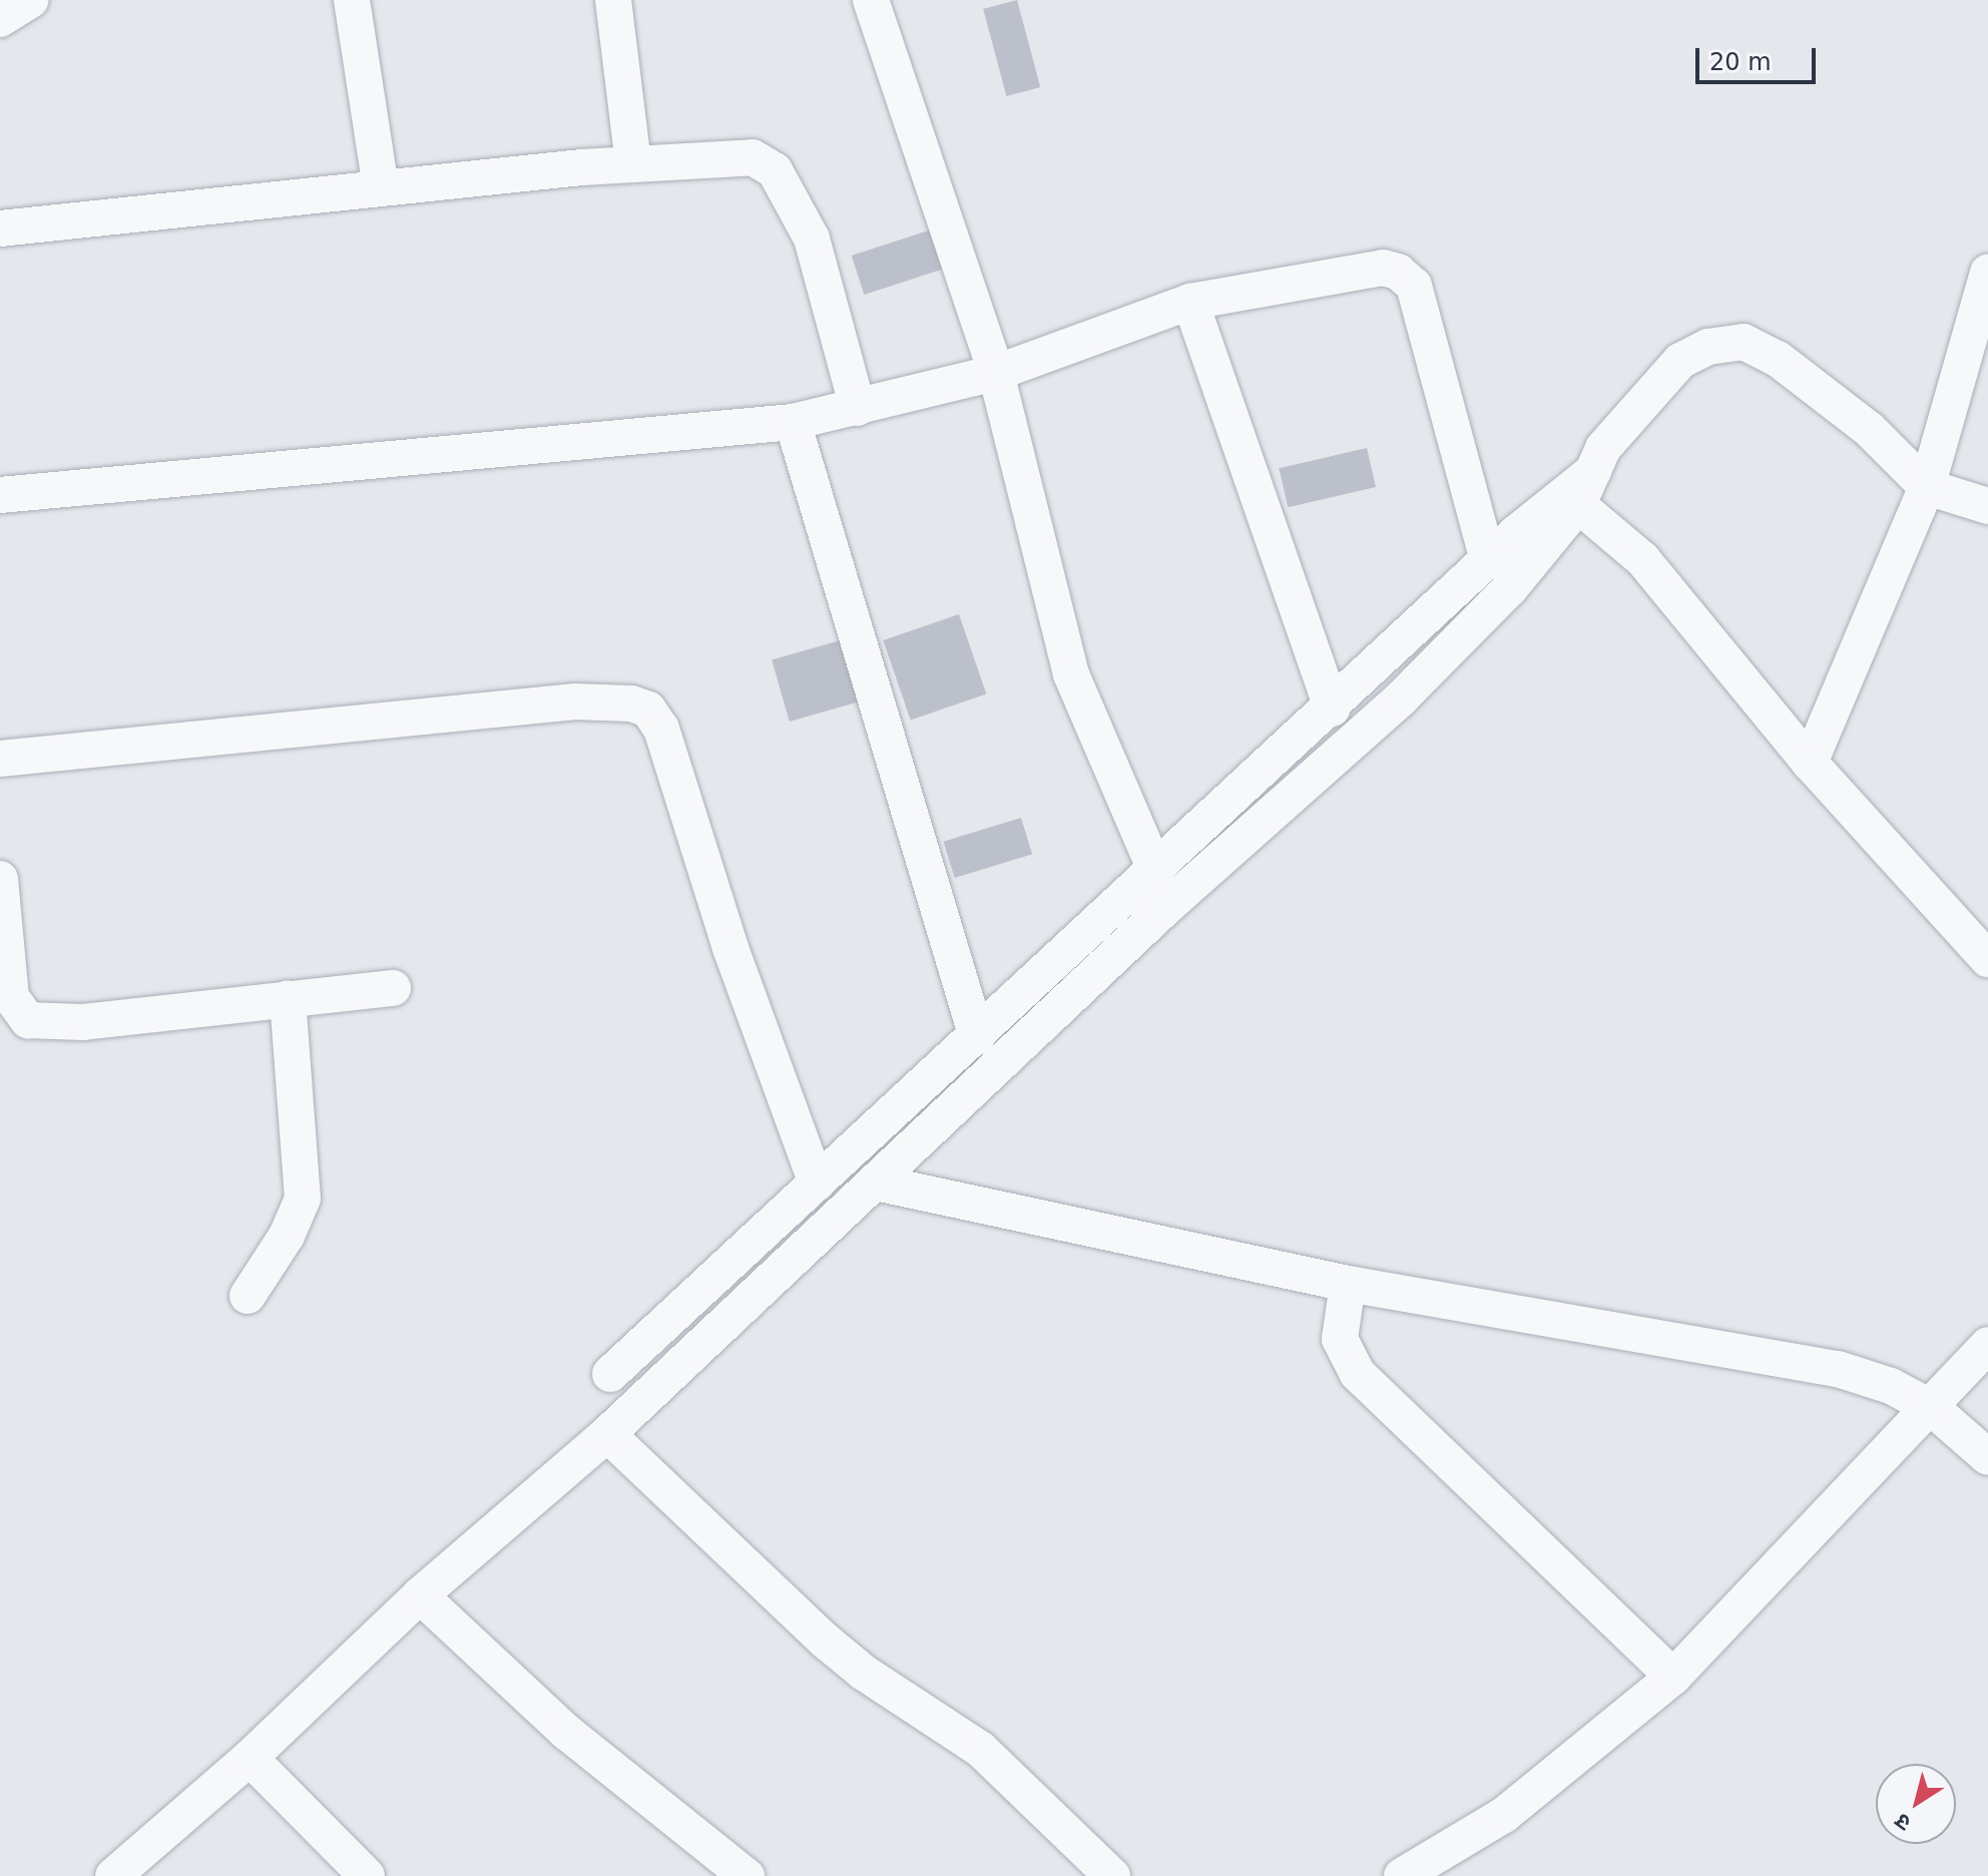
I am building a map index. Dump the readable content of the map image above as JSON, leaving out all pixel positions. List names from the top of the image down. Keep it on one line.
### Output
{"scale_bar":"20 m","north":"bottom left"}
